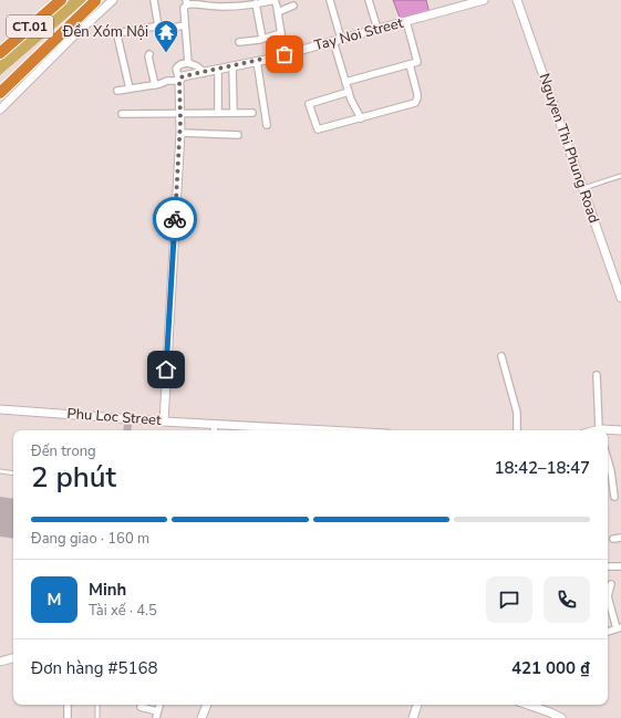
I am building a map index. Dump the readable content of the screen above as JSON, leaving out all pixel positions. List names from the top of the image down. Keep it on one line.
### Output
{"streets":{"highway":["CT.01"],"street":["Tay Noi Street","Nguyen Thi Phung Road","Phu Loc Street"]},"places":{"temple":["Đền Xóm Nội"]},"page":{"heading":["2 phút","Đến trong","18:42–18:47"],"panel":["Minh","Tài xế · 4.5","Đơn hàng #5168","421 000 ₫"],"bar":"Đang giao · 160 m","round":"M"}}
